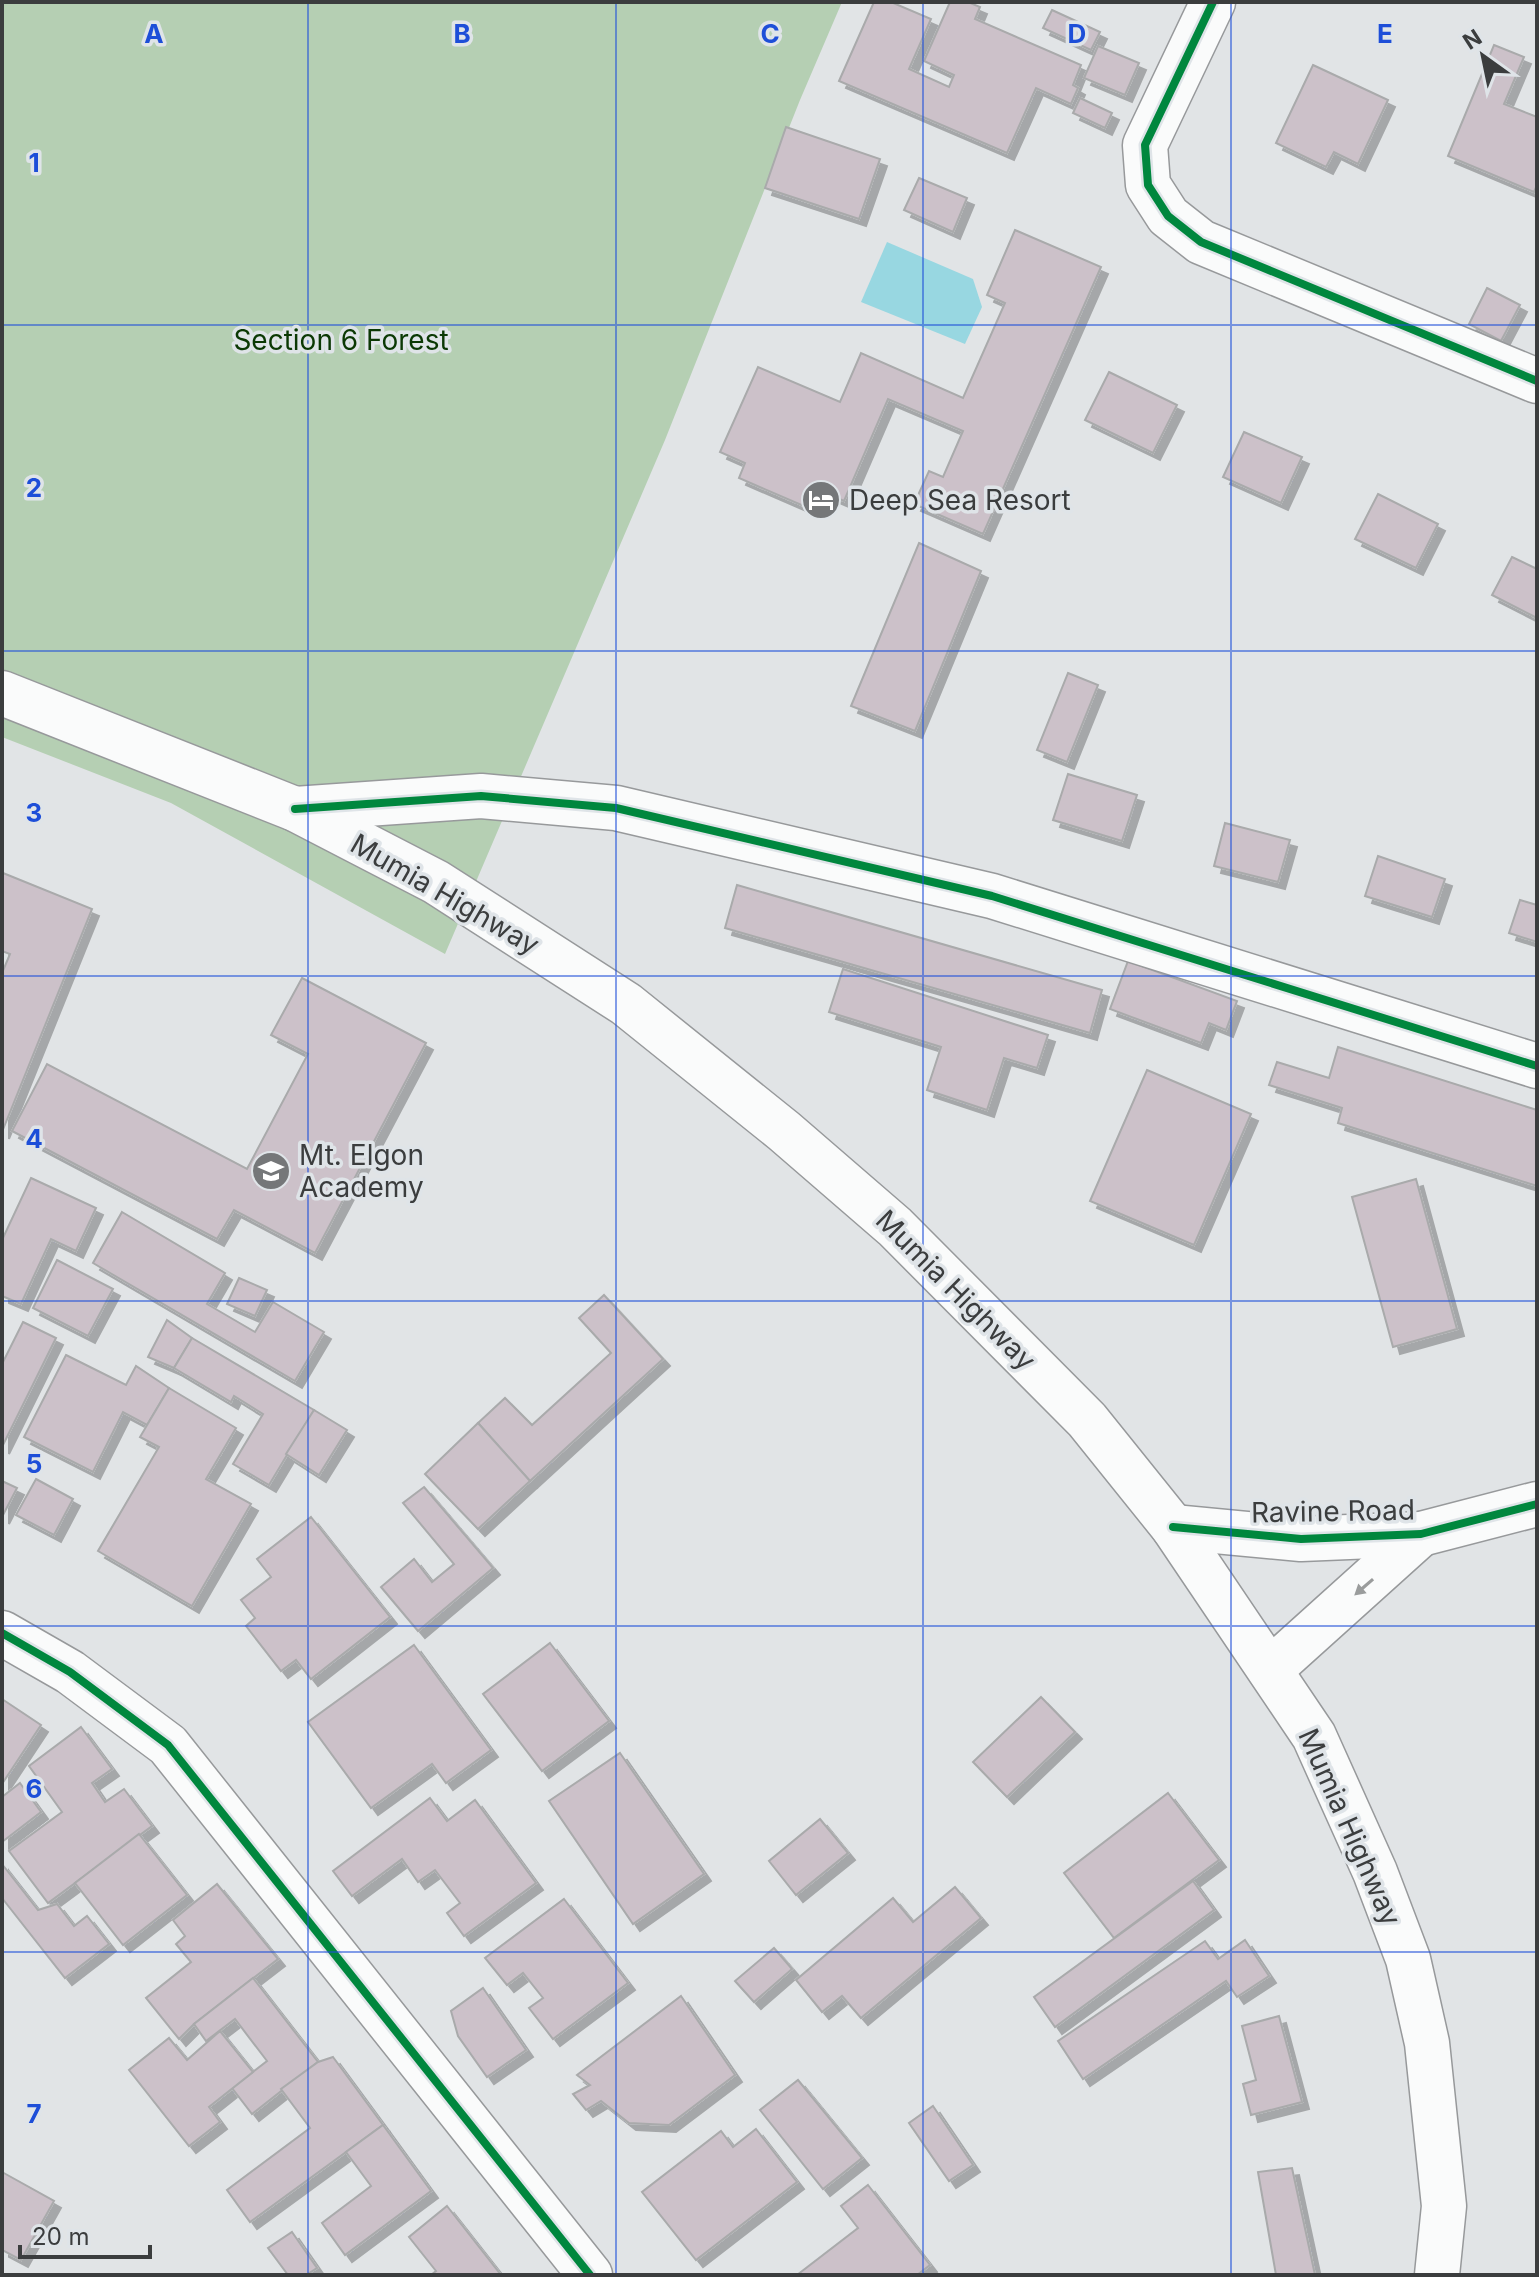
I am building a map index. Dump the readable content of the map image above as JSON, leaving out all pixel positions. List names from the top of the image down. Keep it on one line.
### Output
{"streets":{"main road":["Mumia Highway","Ravine Road"]},"crossings":[["Mumia Highway","Ravine Road"]],"one_way":["Ravine Road"],"parks":["Section 6 Forest"],"places":{"hotel":["Deep Sea Resort"],"school or university":["Mt. Elgon Academy"]},"scale_bar":"20 m","north":"top left","grid":{"columns":["A","B","C","D","E"],"rows":["1","2","3","4","5","6","7"]}}
